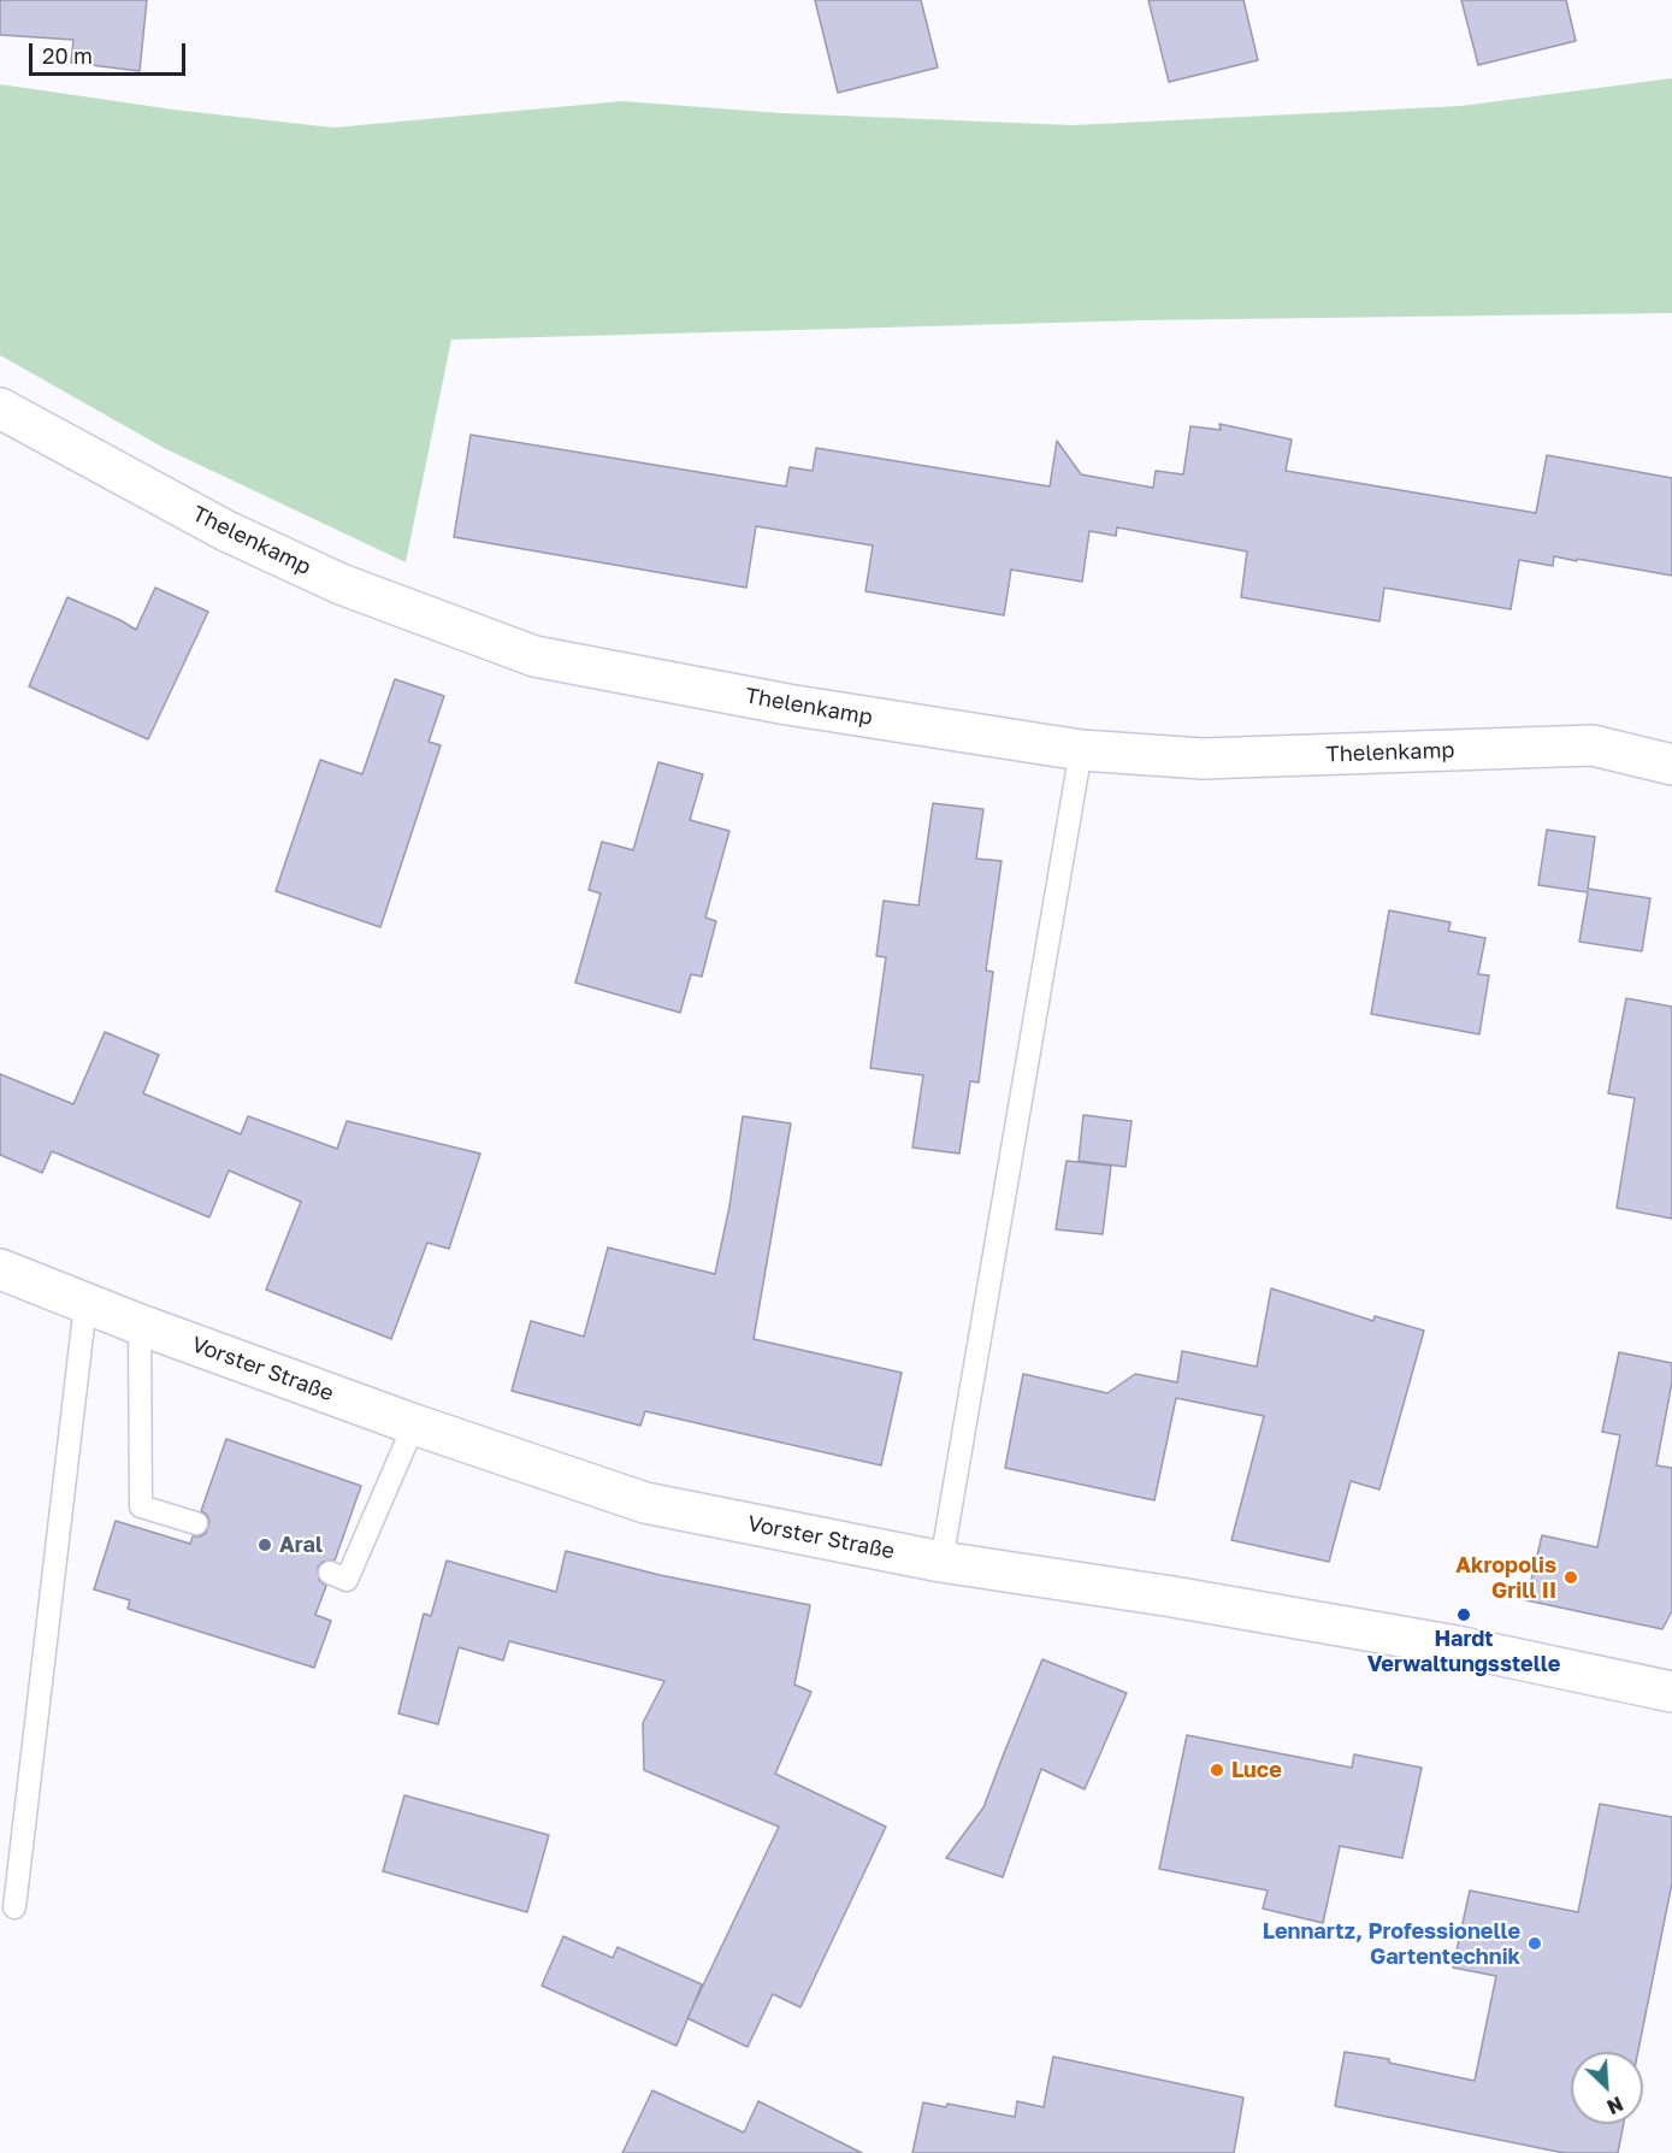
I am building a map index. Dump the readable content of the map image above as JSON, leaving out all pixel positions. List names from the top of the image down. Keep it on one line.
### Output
{"streets":{"main road":["Thelenkamp","Vorster Straße"]},"places":["Aral","Akropolis Grill II","Hardt Verwaltungsstelle","Luce","Lennartz, Professionelle Gartentechnik"],"scale_bar":"20 m","north":"bottom right"}
